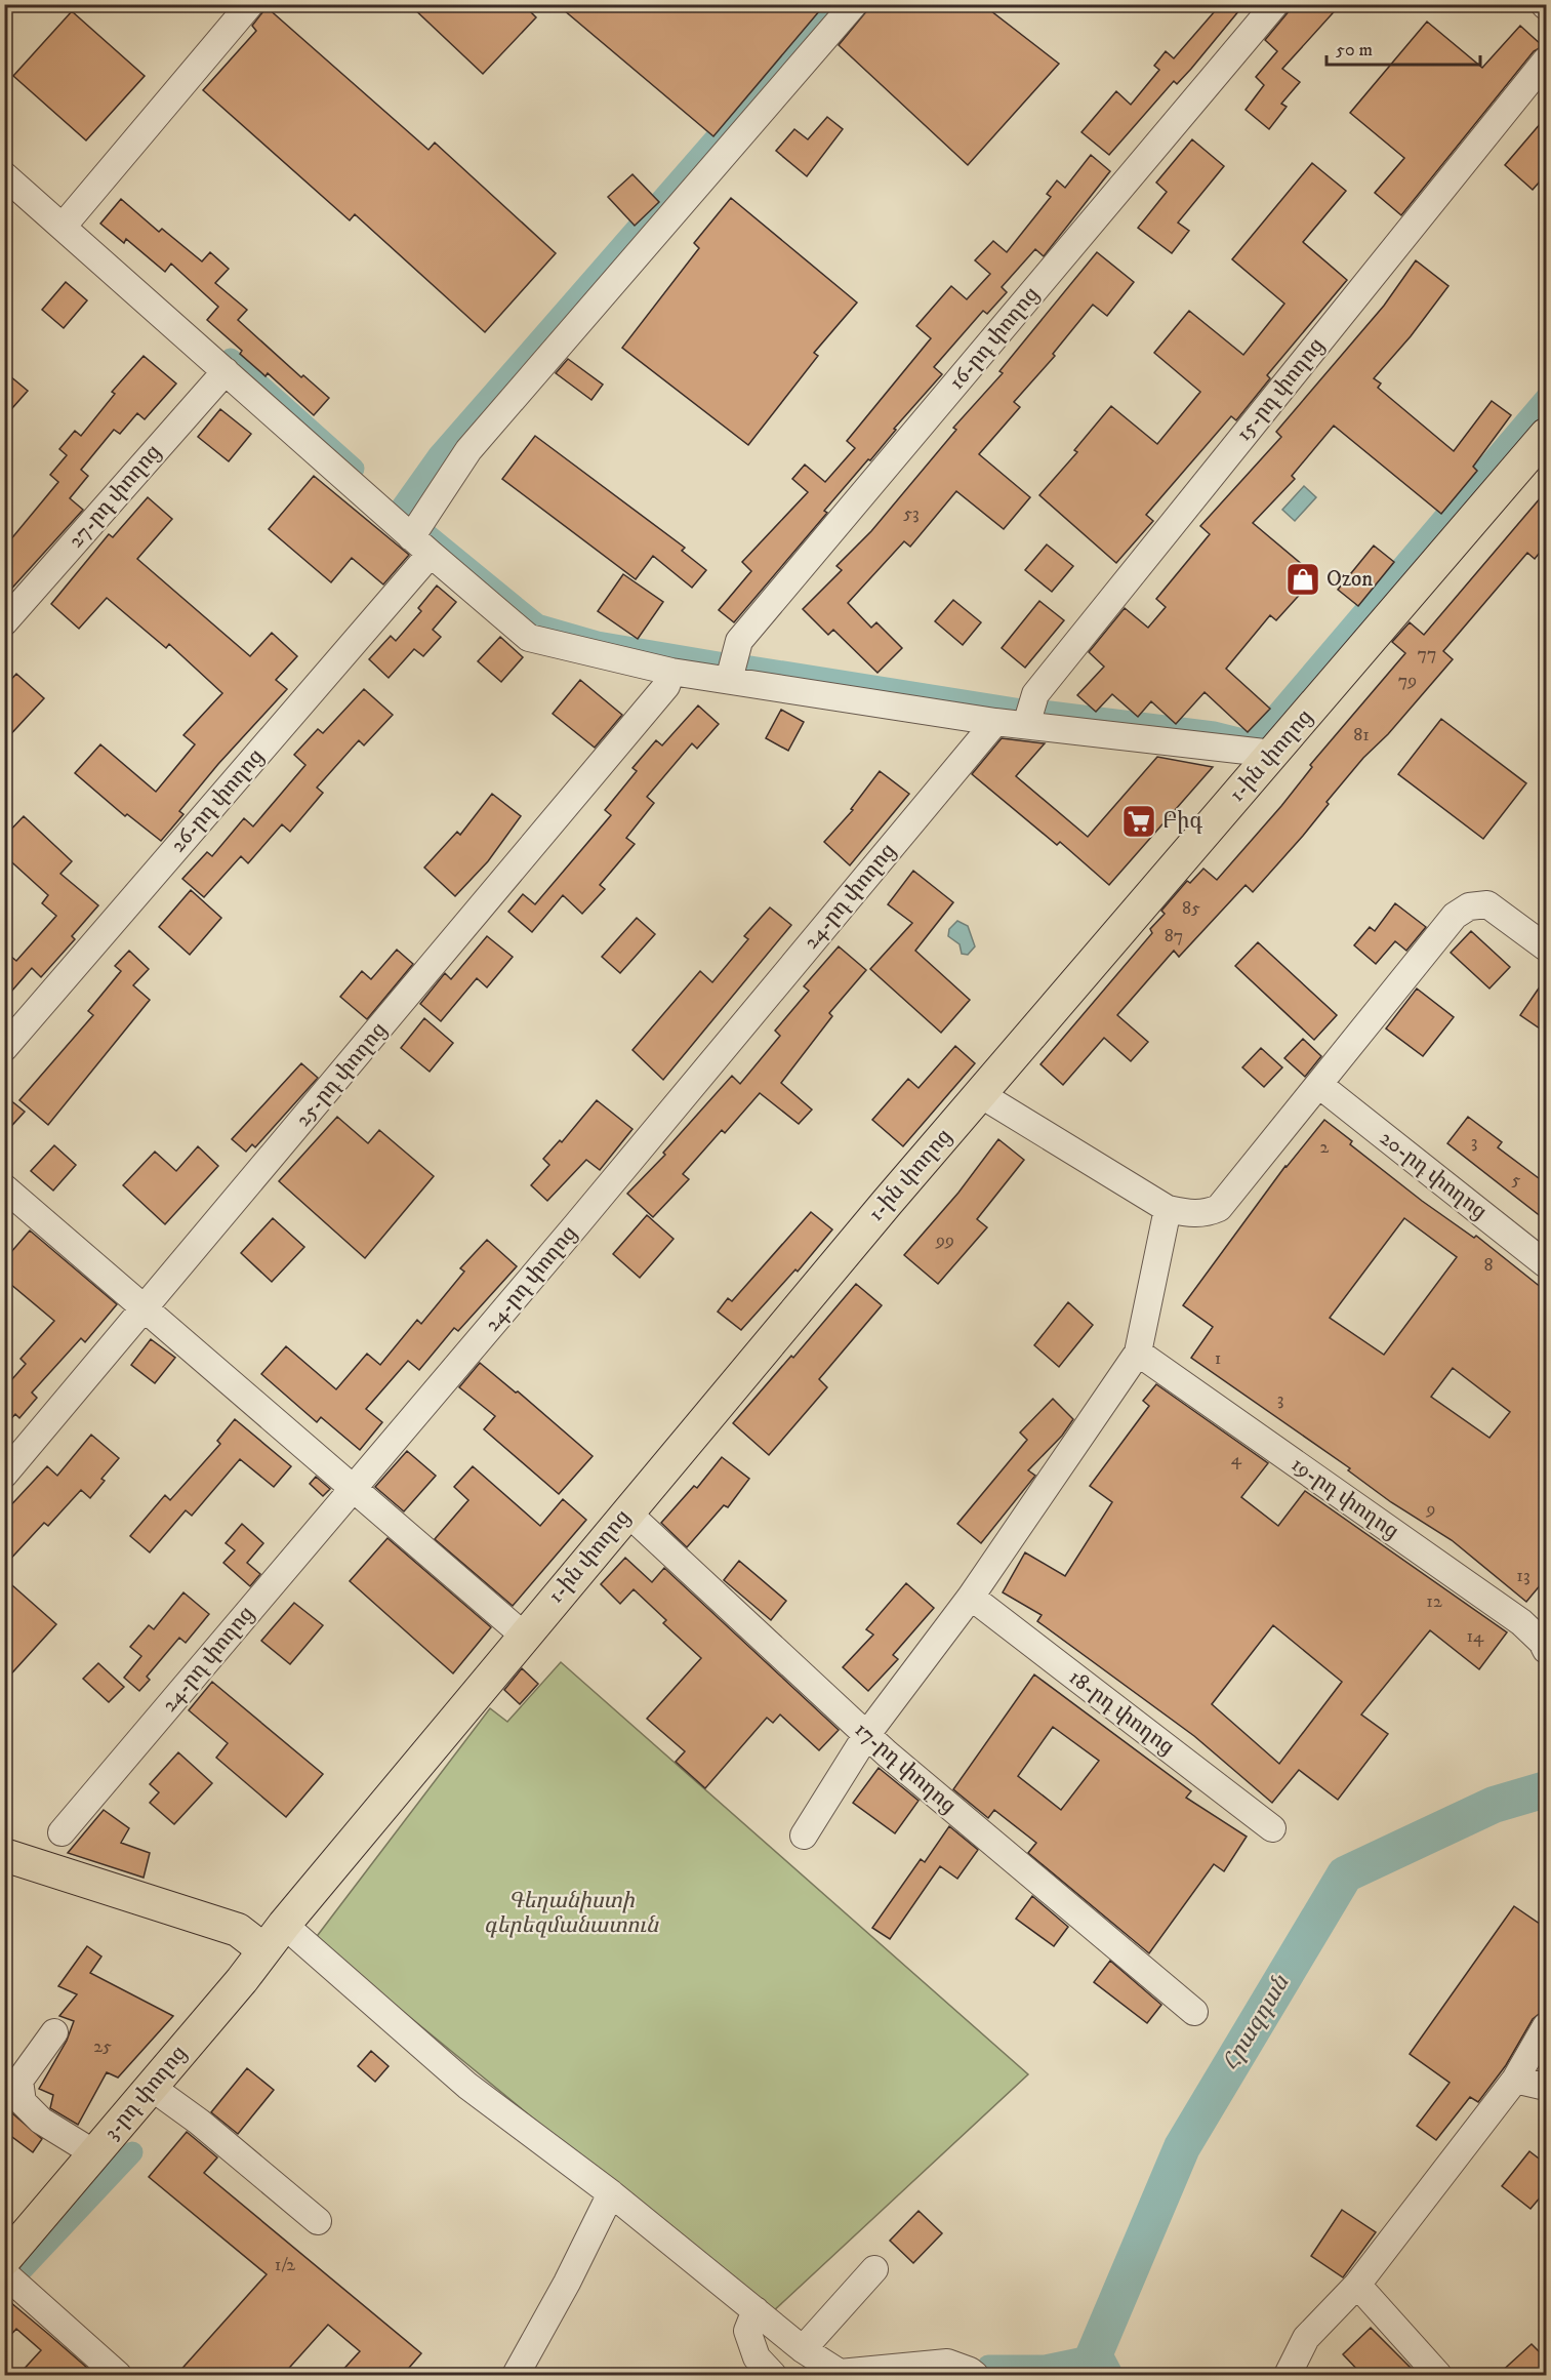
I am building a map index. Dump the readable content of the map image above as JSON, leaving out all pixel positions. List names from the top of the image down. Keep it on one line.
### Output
{"streets":{"main road":["1-ին փողոց","3-րդ փողոց"],"street":["16-րդ փողոց","15-րդ փողոց","27-րդ փողոց","26-րդ փողոց","24-րդ փողոց","25-րդ փողոց","20-րդ փողոց","19-րդ փողոց","18-րդ փողոց","17-րդ փողոց"]},"crossings":[["1-ին փողոց","17-րդ փողոց"],["1-ին փողոց","3-րդ փողոց"]],"water":["Հրազդան"],"parks":["Գեղանիստի գերեզմանատուն"],"places":{"shop":["Ozon"],"supermarket":["Բիգ"]},"house_numbers":["53","77","79","81","85","87","3","2","5","99","8","1","3","4","9","13","12","14","25","1/2"],"scale_bar":"50 m"}
